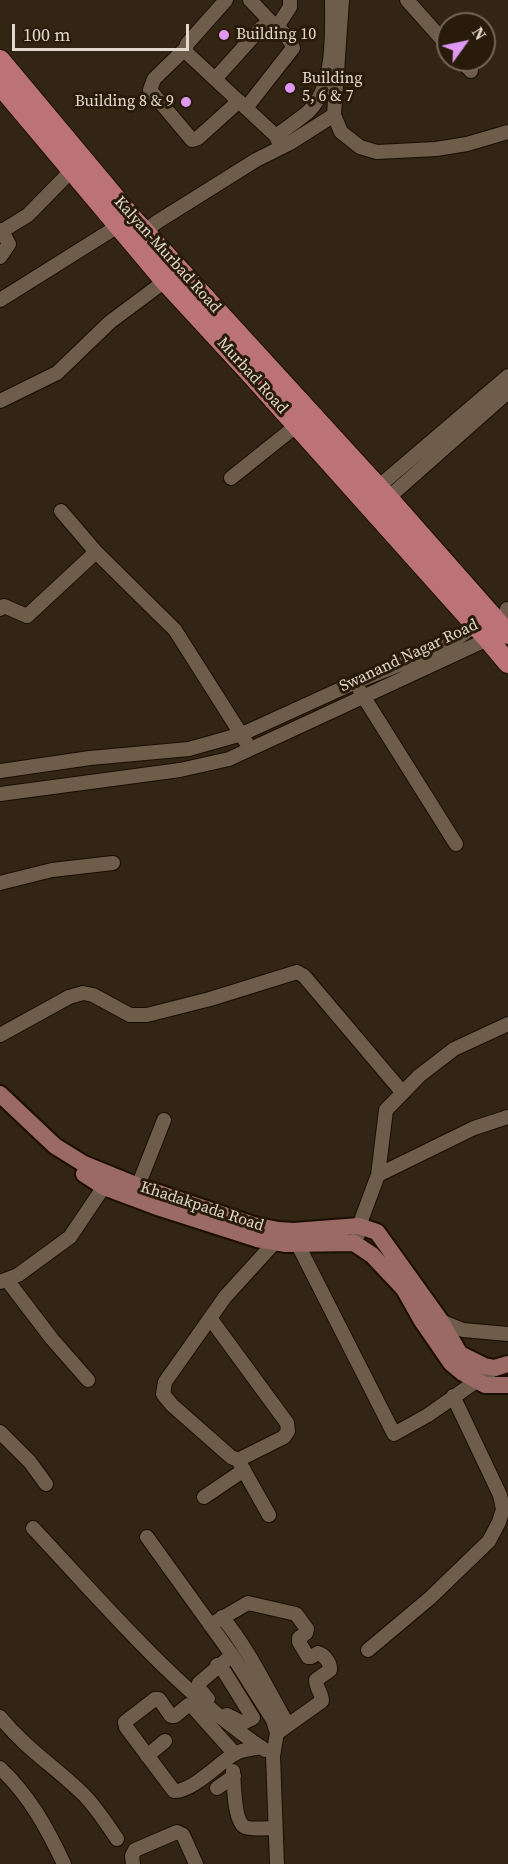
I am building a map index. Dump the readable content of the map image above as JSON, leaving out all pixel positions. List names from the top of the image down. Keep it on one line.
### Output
{"streets":{"highway":["Kalyan-Murbad Road","Murbad Road"],"main road":["Khadakpada Road"],"street":["Swanand Nagar Road"]},"crossings":[["Kalyan-Murbad Road","Murbad Road"],["Kalyan-Murbad Road","Swanand Nagar Road"],["Murbad Road","Swanand Nagar Road"]],"places":["Building 10","Building 5, 6 & 7","Building 8 & 9"],"scale_bar":"100 m","north":"top right"}
